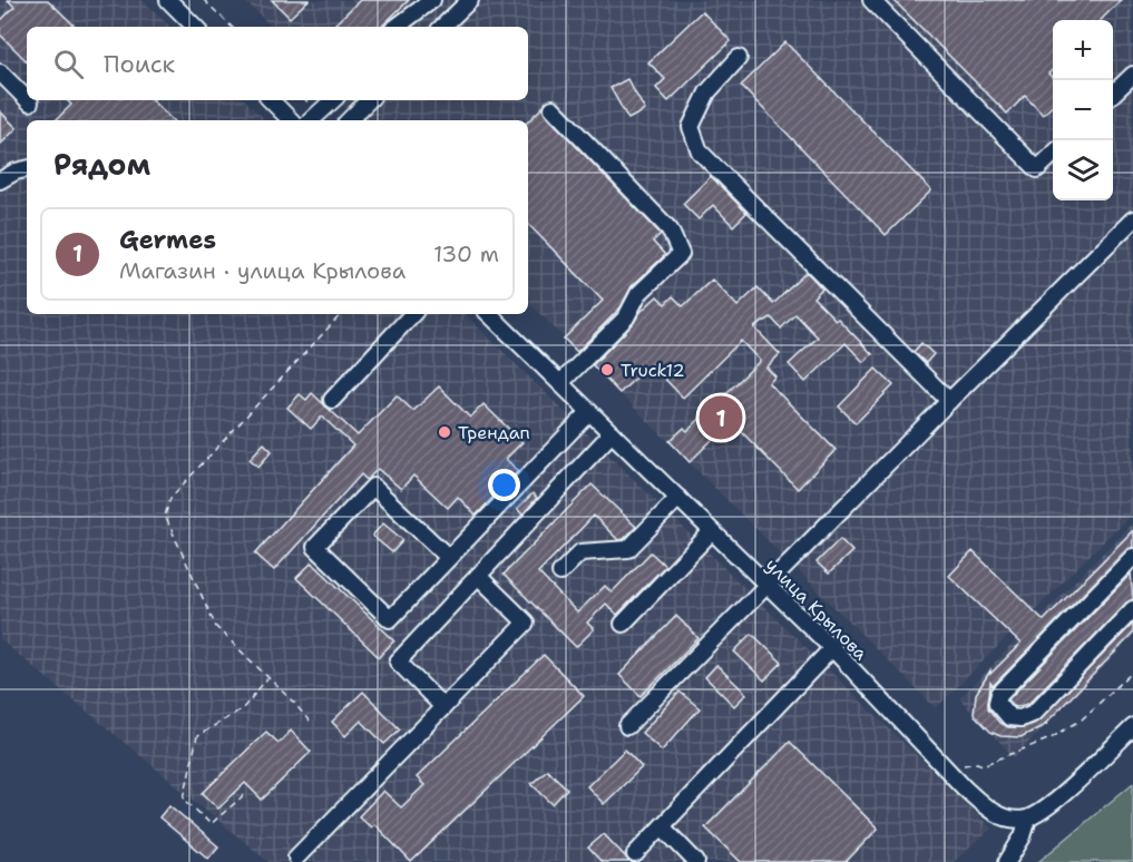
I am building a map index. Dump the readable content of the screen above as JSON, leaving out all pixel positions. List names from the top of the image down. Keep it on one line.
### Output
{"streets":{"street":["улица Крылова"]},"places":["Truck12","Трендап"],"page":{"map_buttons":["+","−"],"search":"Поиск","heading":"Рядом","list":[{"mark":"1","name":"Germes","note":"Магазин · улица Крылова","value":"130 m"}],"pins":"1"}}
